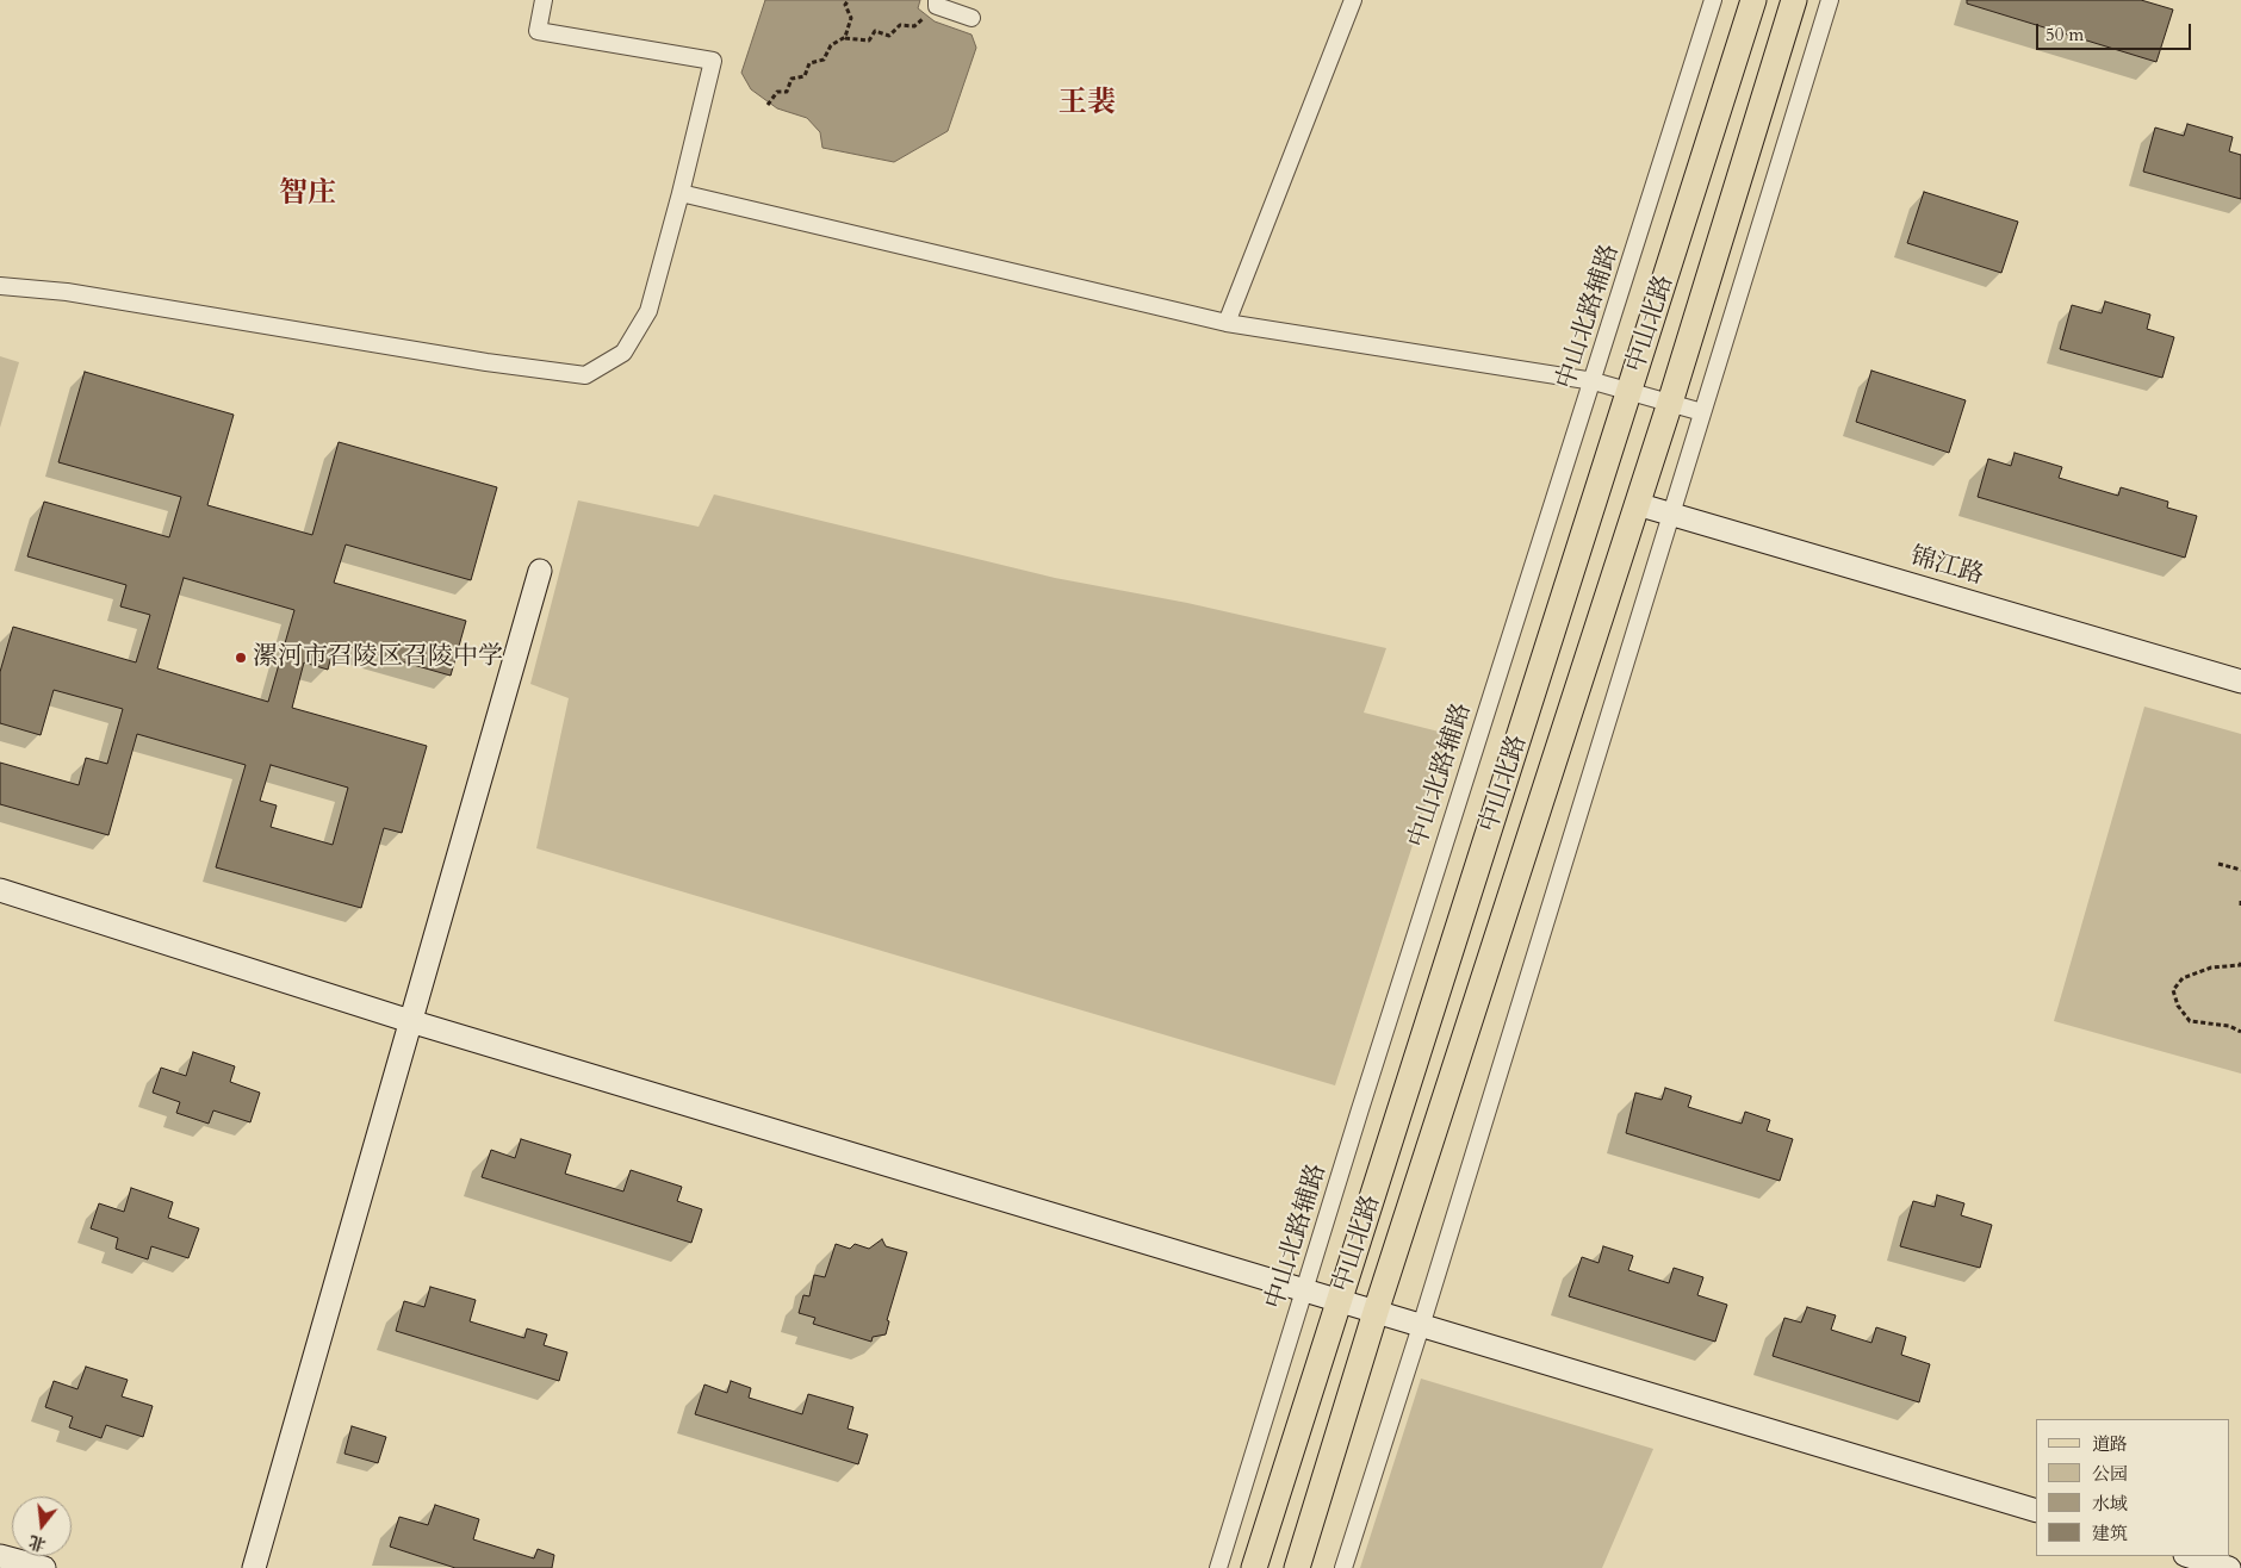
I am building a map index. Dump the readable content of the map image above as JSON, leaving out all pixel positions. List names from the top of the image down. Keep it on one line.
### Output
{"streets":{"main road":["中山北路"],"street":["中山北路辅路","锦江路"]},"crossings":[["中山北路","锦江路"]],"districts":["王裴","智庄"],"places":["漯河市召陵区召陵中学"],"legend":["道路","公园","水域","建筑"],"scale_bar":"50 m","north":"bottom"}
